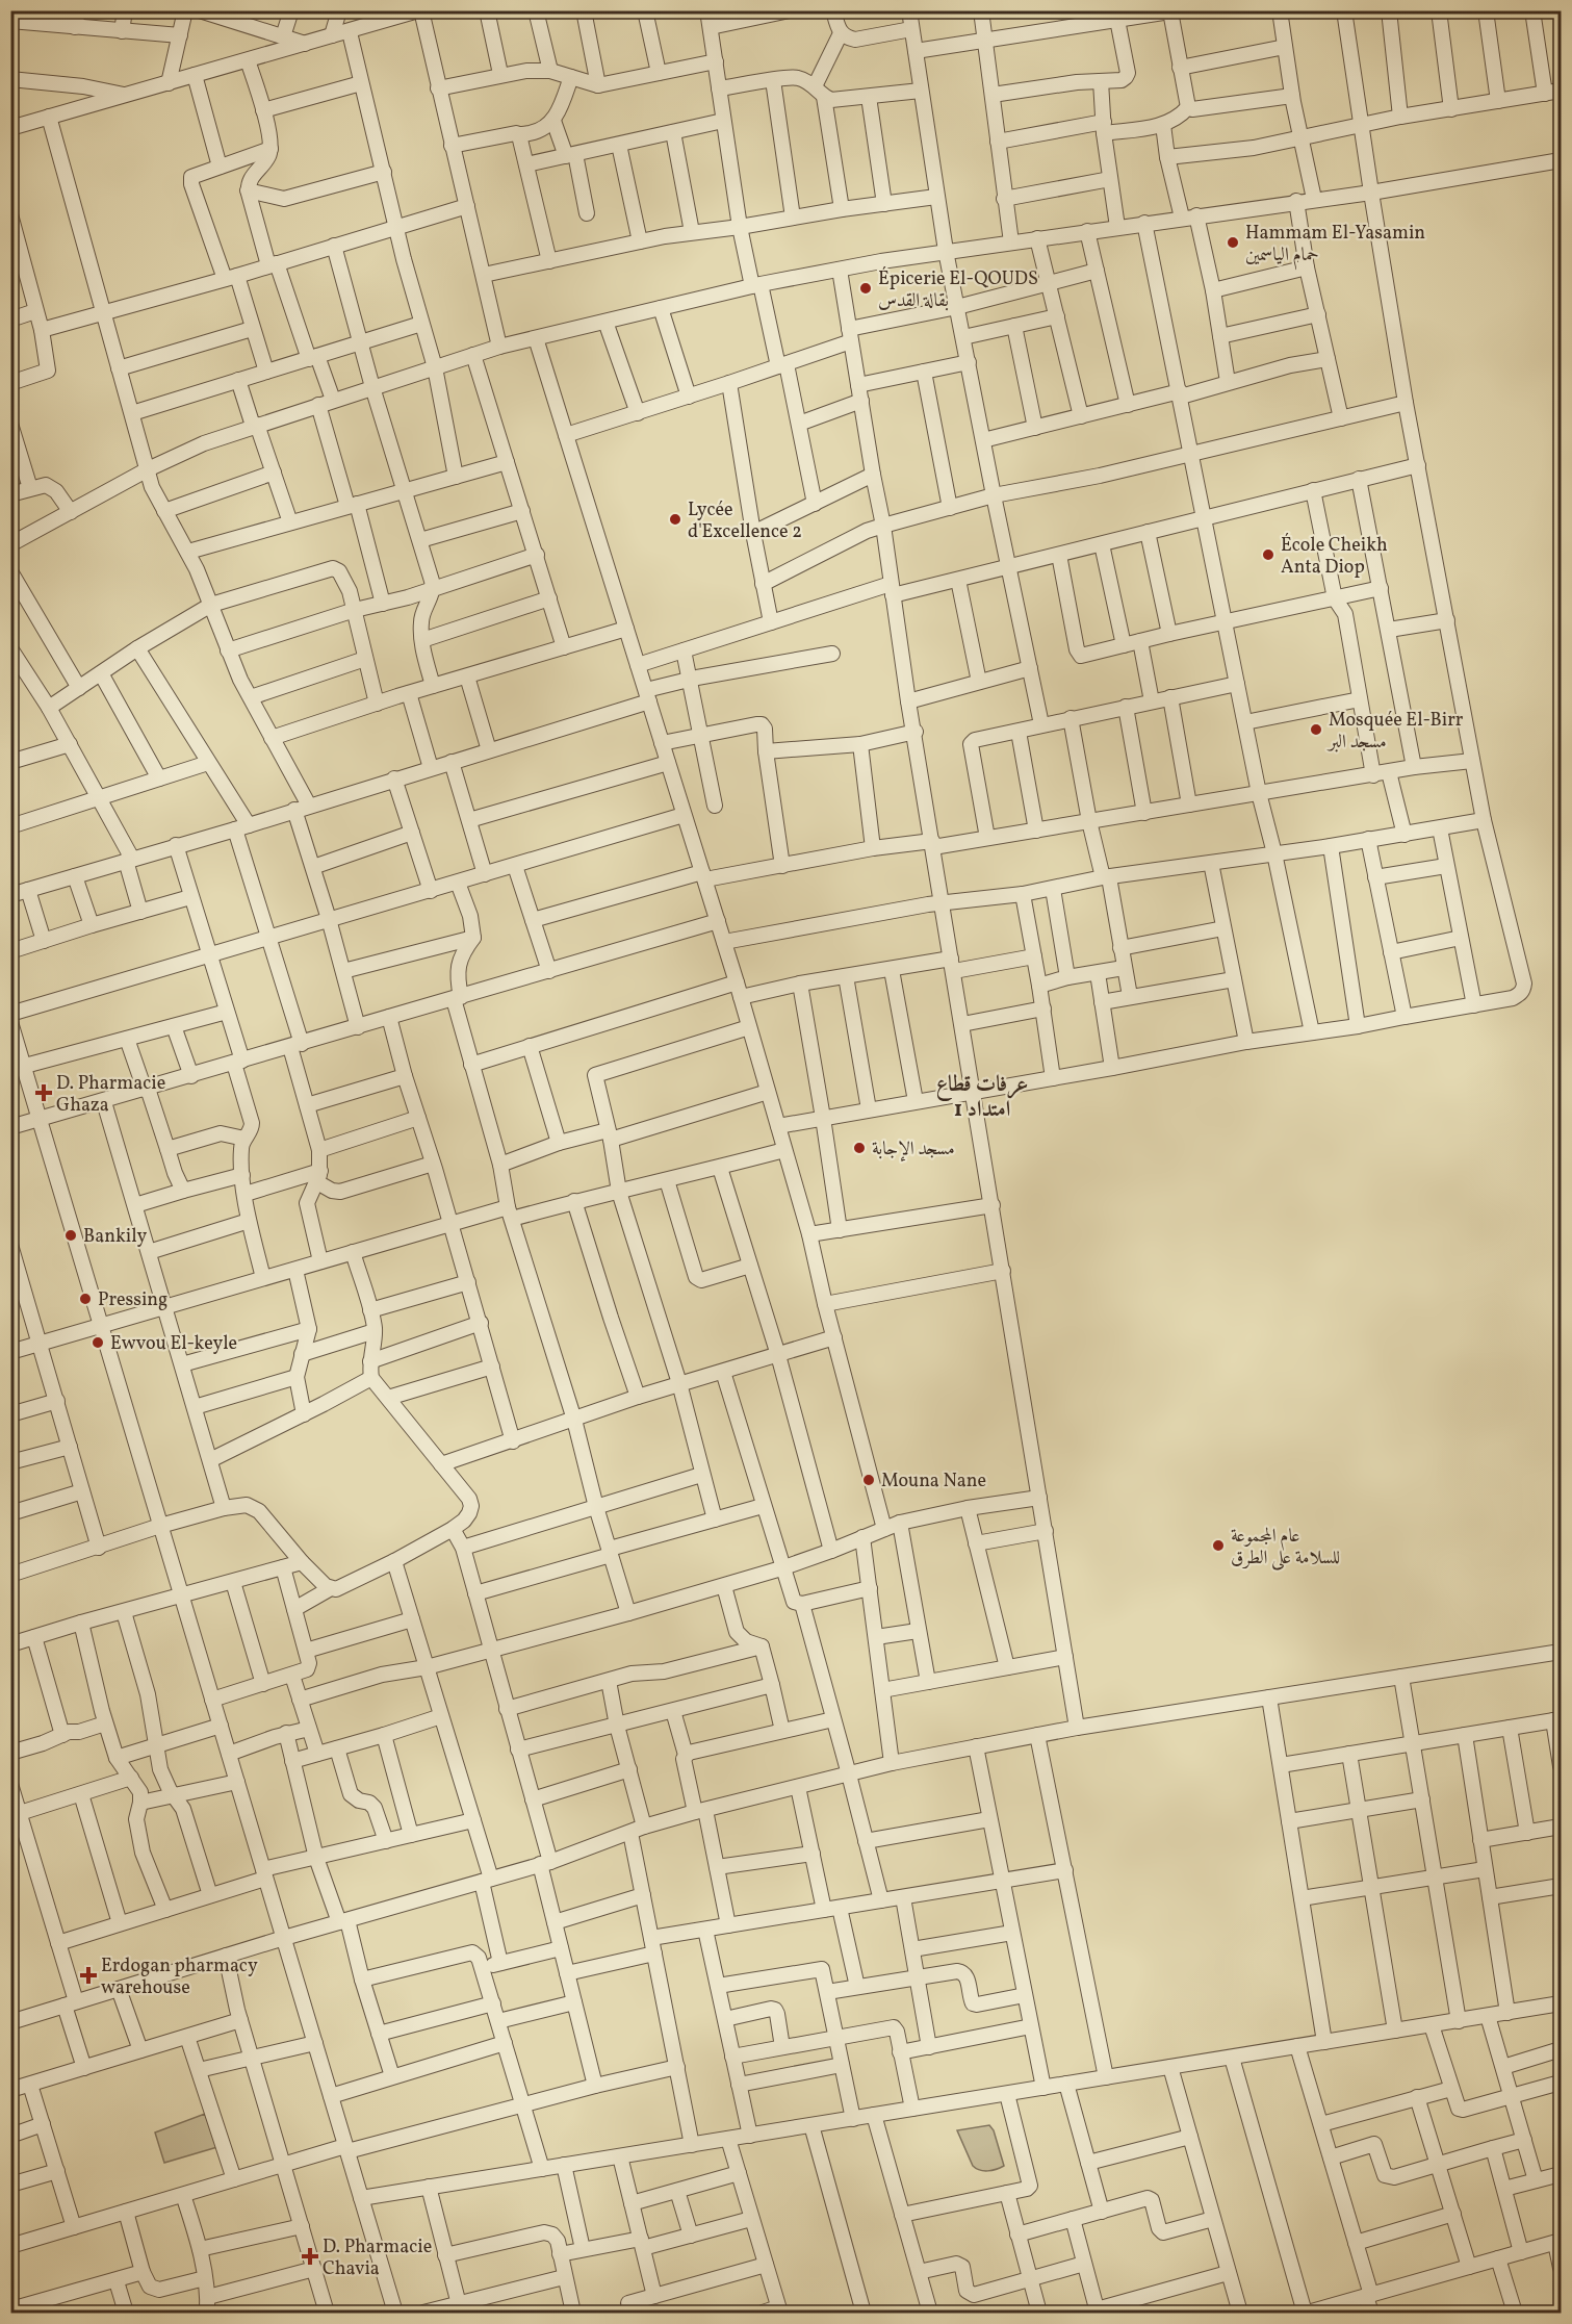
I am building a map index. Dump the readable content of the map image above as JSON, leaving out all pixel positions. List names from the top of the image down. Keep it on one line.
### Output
{"districts":["عرفات قطاع 1 امتداد"],"places":{"other":["Hammam El-Yasamin حمام الياسمين","Épicerie El-QOUDS بقالة القدس","Lycée d'Excellence 2","École Cheikh Anta Diop","Mosquée El-Birr مسجد البر","مسجد الإجابة","Bankily","Pressing","Ewvou El-keyle","Mouna Nane","عام المجموعة للسلامة على الطرق"],"health":["D. Pharmacie Ghaza","Erdogan pharmacy warehouse","D. Pharmacie Chavia"]}}
